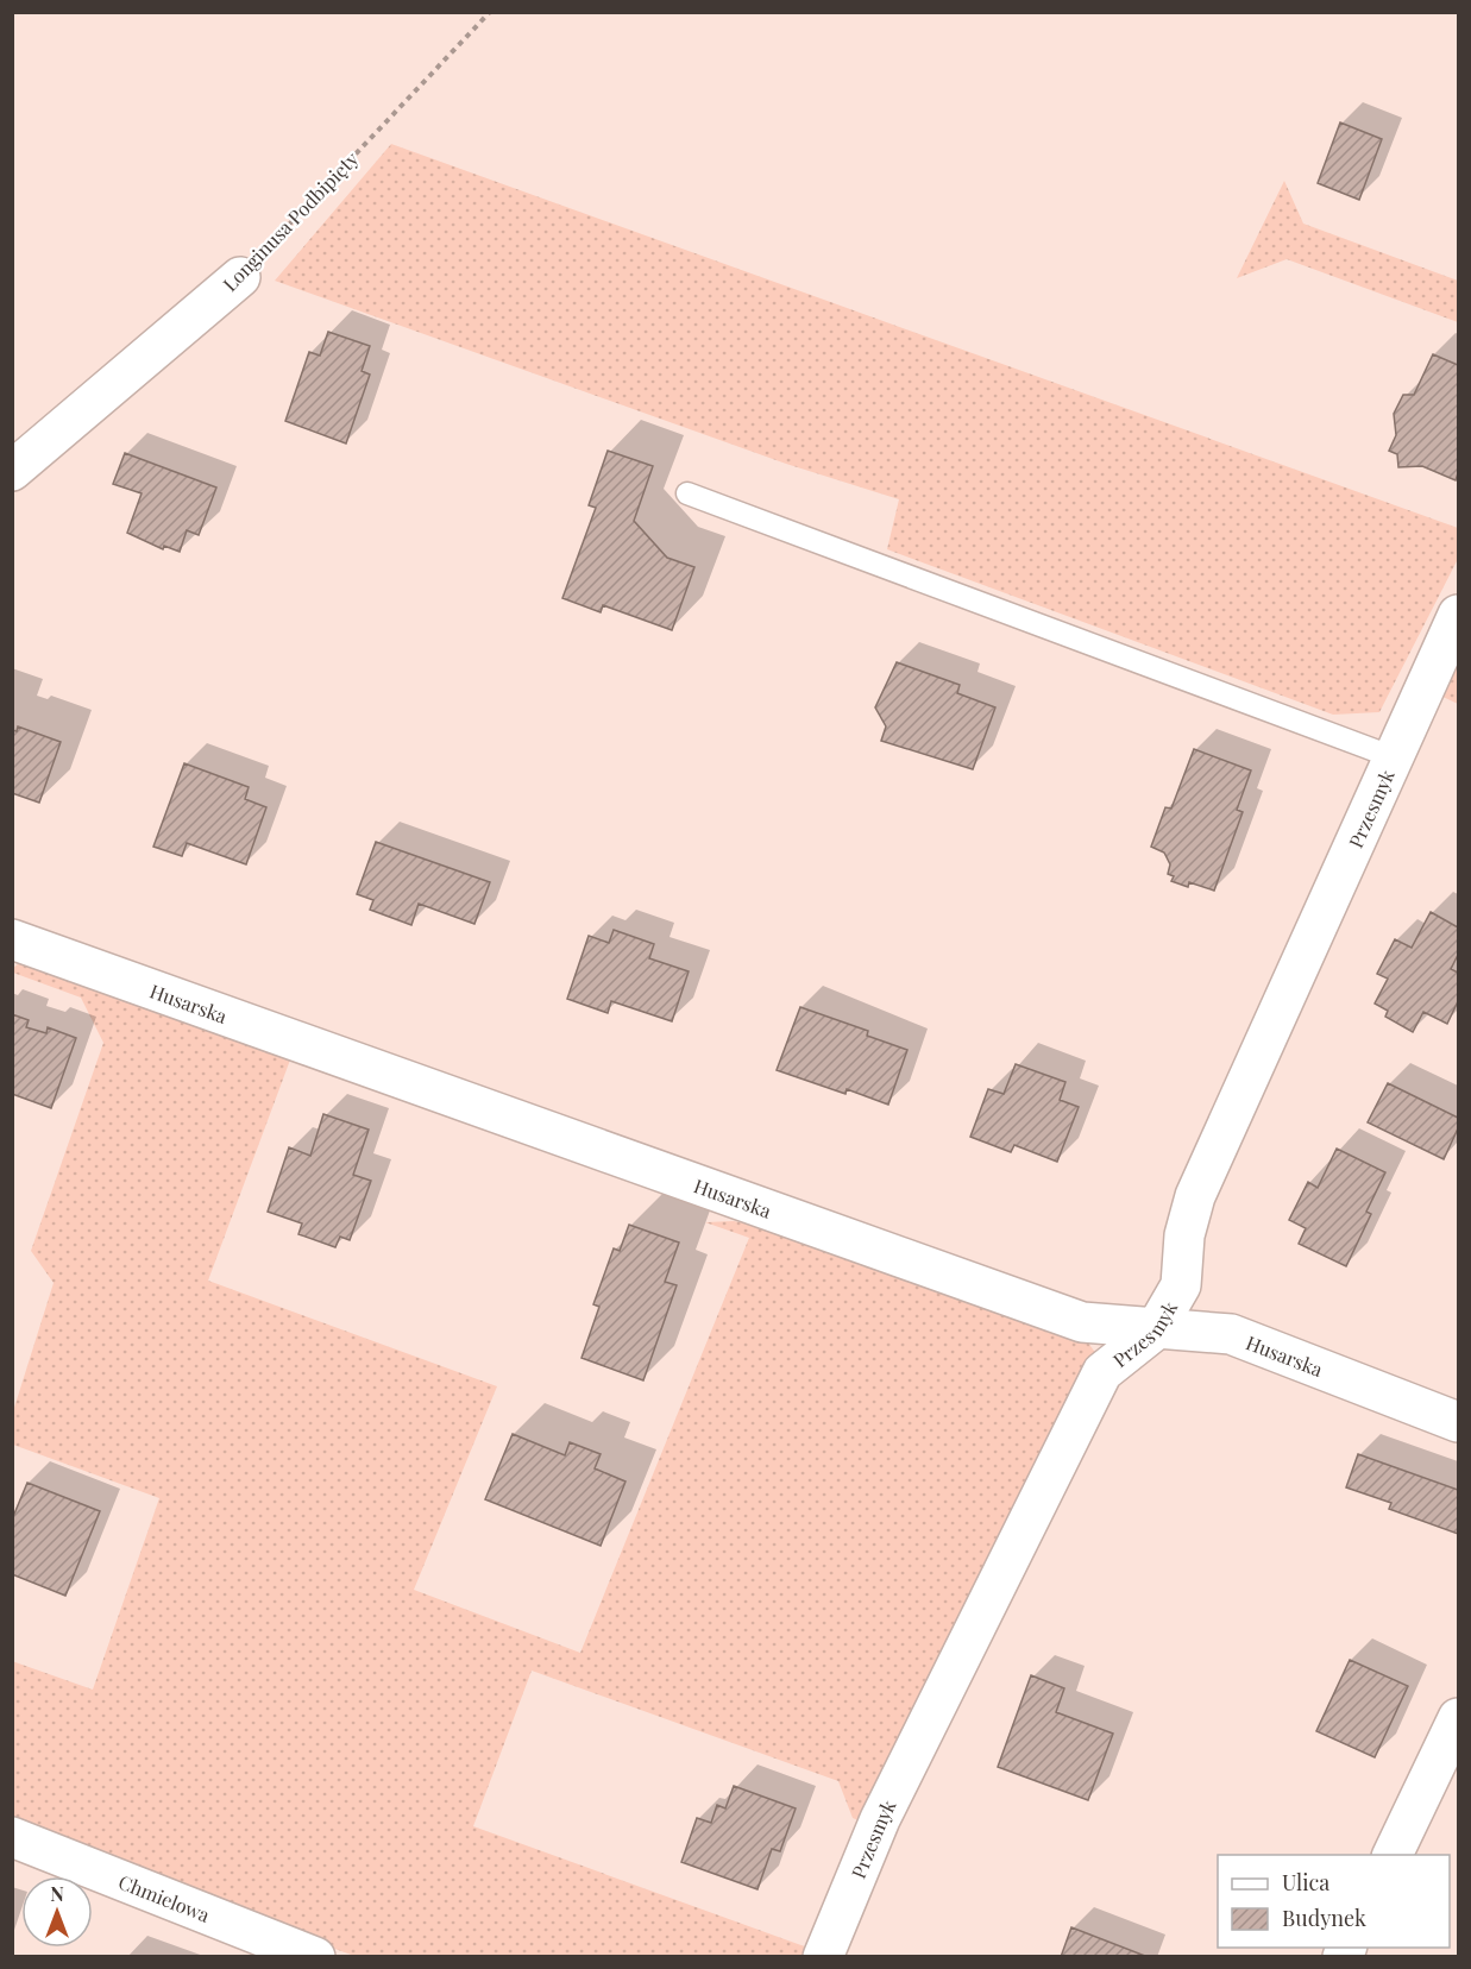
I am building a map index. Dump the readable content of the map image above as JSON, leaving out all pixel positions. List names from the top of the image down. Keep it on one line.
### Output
{"streets":{"street":["Longinusa Podbipięty","Przesmyk","Husarska","Chmielowa"]},"crossings":[["Przesmyk","Husarska"]],"legend":["Ulica","Budynek"],"north":"top"}
